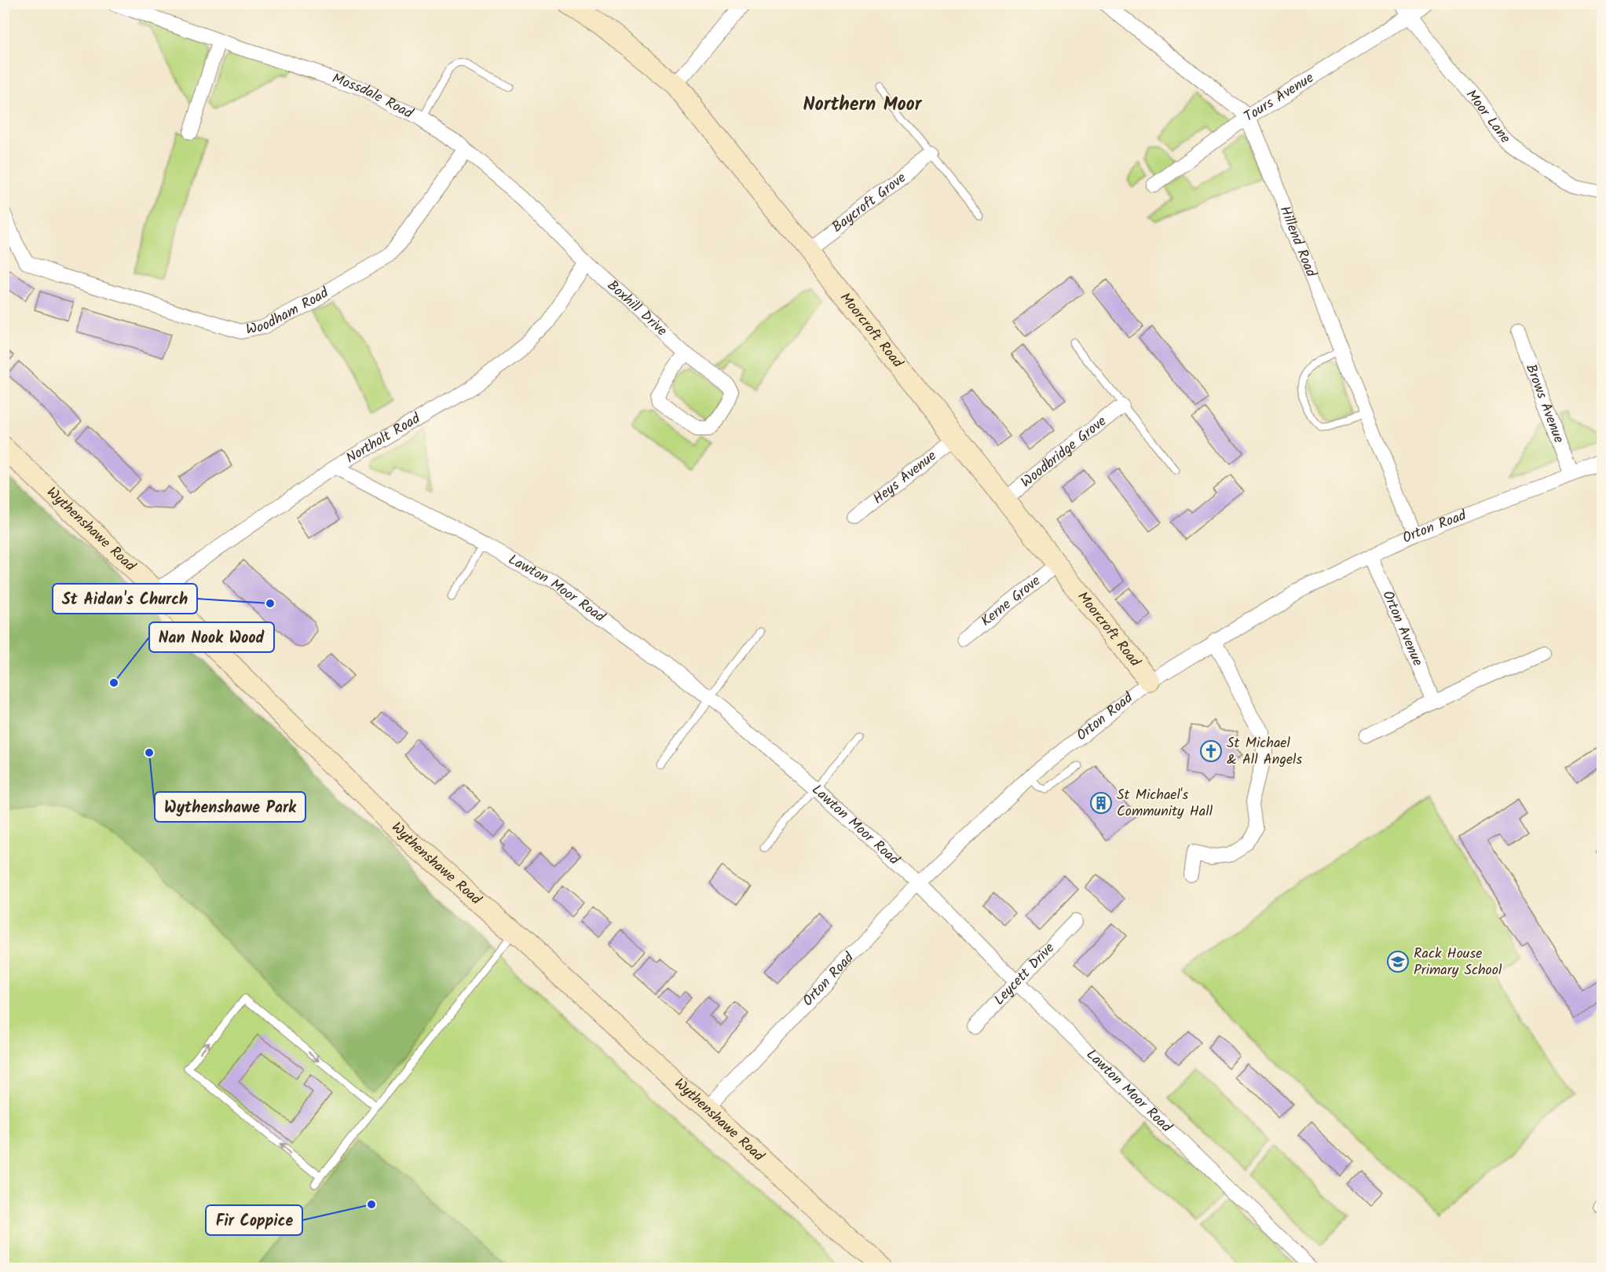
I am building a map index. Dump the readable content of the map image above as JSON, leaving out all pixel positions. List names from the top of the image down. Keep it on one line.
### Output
{"streets":{"main road":["Moorcroft Road","Wythenshawe Road"],"street":["Mossdale Road","Tours Avenue","Moor Lane","Baycroft Grove","Hillend Road","Boxhill Drive","Woodham Road","Brows Avenue","Northolt Road","Woodbridge Grove","Heys Avenue","Orton Road","Lawton Moor Road","Kerne Grove","Orton Avenue","Leycett Drive"]},"crossings":[["Mossdale Road","Boxhill Drive"],["Mossdale Road","Woodham Road"],["Mossdale Road","Northolt Road"],["Tours Avenue","Moor Lane"],["Tours Avenue","Hillend Road"],["Baycroft Grove","Moorcroft Road"],["Hillend Road","Orton Road"],["Boxhill Drive","Northolt Road"],["Moorcroft Road","Woodbridge Grove"],["Moorcroft Road","Heys Avenue"],["Moorcroft Road","Orton Road"],["Moorcroft Road","Kerne Grove"],["Brows Avenue","Orton Road"],["Northolt Road","Wythenshawe Road"],["Northolt Road","Lawton Moor Road"],["Orton Road","Wythenshawe Road"],["Orton Road","Lawton Moor Road"],["Orton Road","Orton Avenue"],["Lawton Moor Road","Leycett Drive"]],"districts":["Northern Moor"],"places":{"other":["St Aidan's Church","Nan Nook Wood","Wythenshawe Park","Fir Coppice"],"church":["St Michael & All Angels"],"building":["St Michael's Community Hall"],"school or university":["Rack House Primary School"]}}
